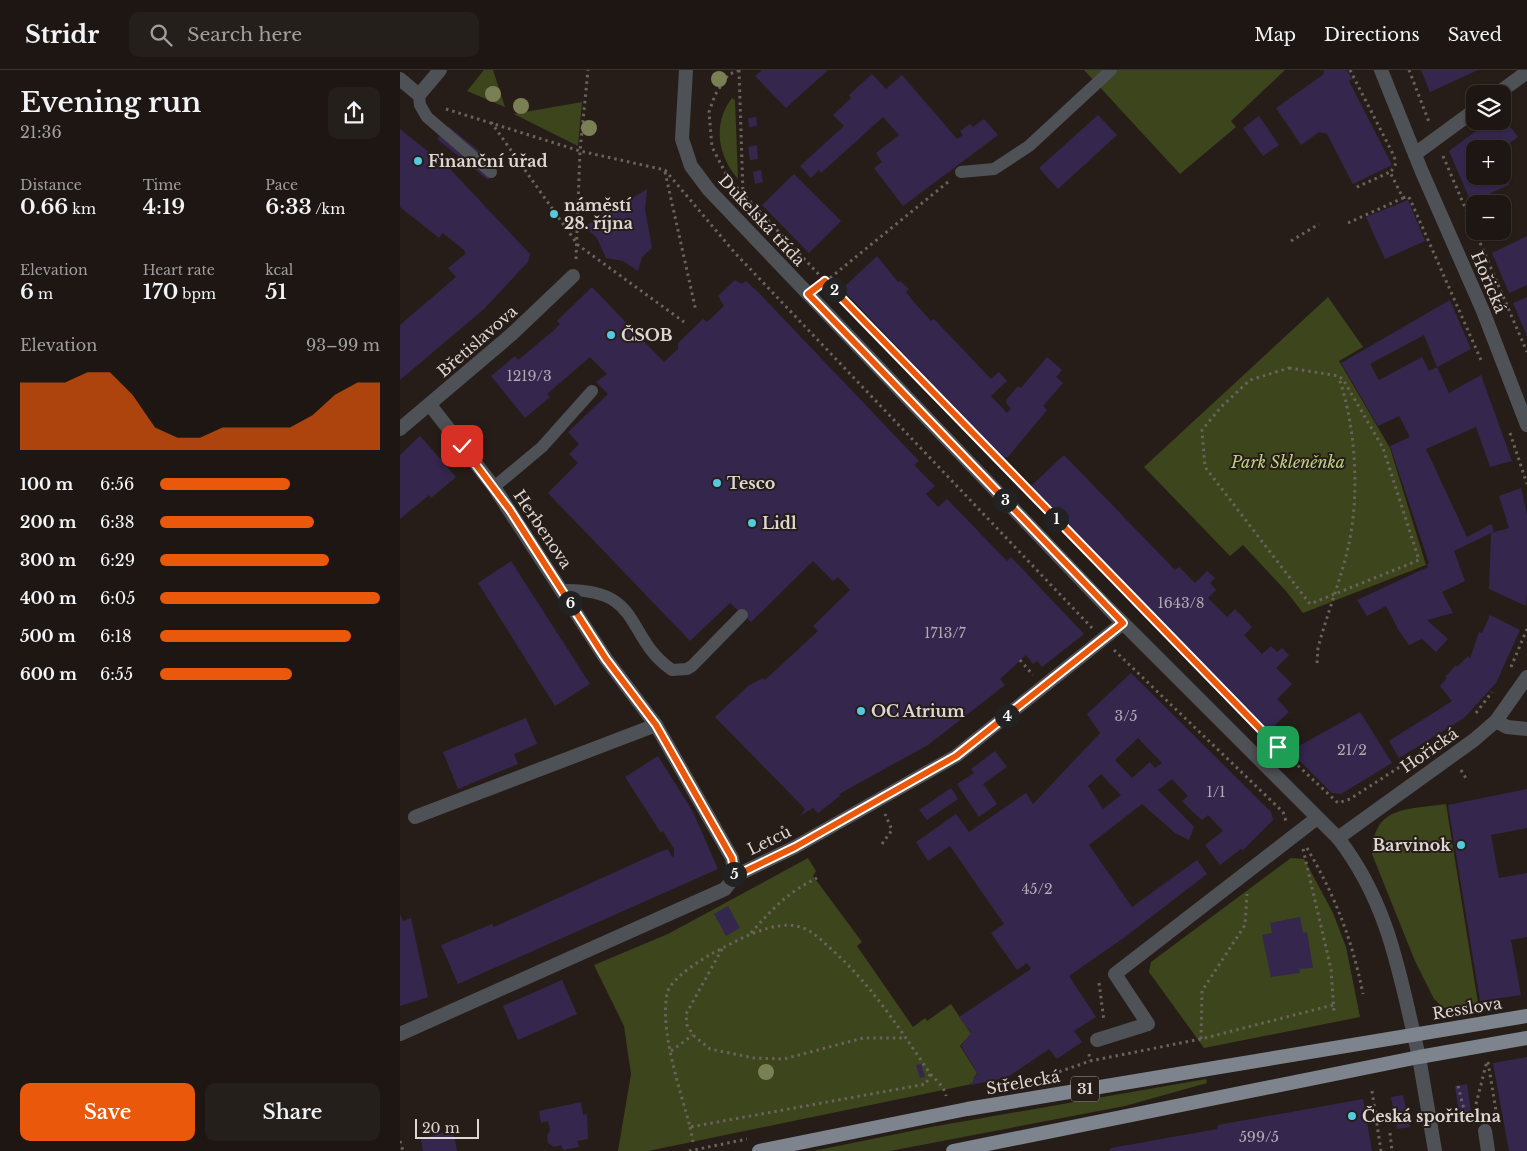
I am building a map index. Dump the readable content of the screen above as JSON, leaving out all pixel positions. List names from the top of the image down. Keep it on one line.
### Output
{"streets":{"main road":["Resslova","Střelecká","31"],"street":["Dukelská třída","Hořická","Břetislavova","Herbenova","Letců"]},"crossings":[["Dukelská třída","Hořická"],["Dukelská třída","Letců"],["Dukelská třída","Resslova"],["Dukelská třída","Střelecká"],["Dukelská třída","31"],["Břetislavova","Herbenova"],["Herbenova","Letců"],["Resslova","Střelecká"]],"parks":["Park Skleněnka"],"places":["Finanční úřad","náměstí 28. října","ČSOB","Tesco","Lidl","OC Atrium","Barvinok","Česká spořitelna"],"house_numbers":["1219/3","1643/8","1713/7","3/5","21/2","1/1","45/2","599/5"],"scale_bar":"20 m","page":{"header":"Stridr","search":"Search here","nav":["Map","Directions","Saved"],"heading":["Evening run","21:36"],"map_buttons":["+","−"],"stats":[["Distance","0.66 km"],["Time","4:19"],["Pace","6:33 /km"],["Elevation","6 m"],["Heart rate","170 bpm"],["kcal","51"]],"pins":["2","3","1","6","4","5"],"chart":["Elevation","93–99 m"],"list":[{"name":"100 m","note":"6:56"},{"name":"200 m","note":"6:38"},{"name":"300 m","note":"6:29"},{"name":"400 m","note":"6:05"},{"name":"500 m","note":"6:18"},{"name":"600 m","note":"6:55"}],"buttons":["Save","Share"],"scale":"20 m"}}
